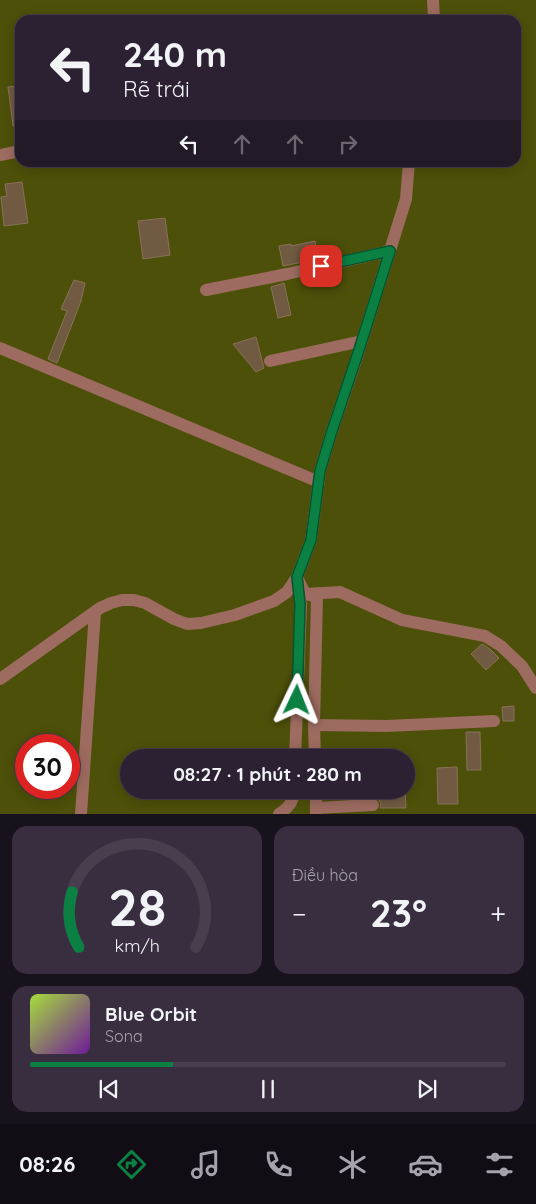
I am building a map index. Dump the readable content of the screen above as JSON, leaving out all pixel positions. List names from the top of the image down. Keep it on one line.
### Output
{"page":{"turn":["240 m","Rẽ trái"],"limit":"30","trip":"08:27 · 1 phút · 280 m","tile":"Điều hòa","heat":["−","23°","+"],"song":["Blue Orbit","Sona"],"tabs":"08:26","gauge":["28","km/h"]}}
